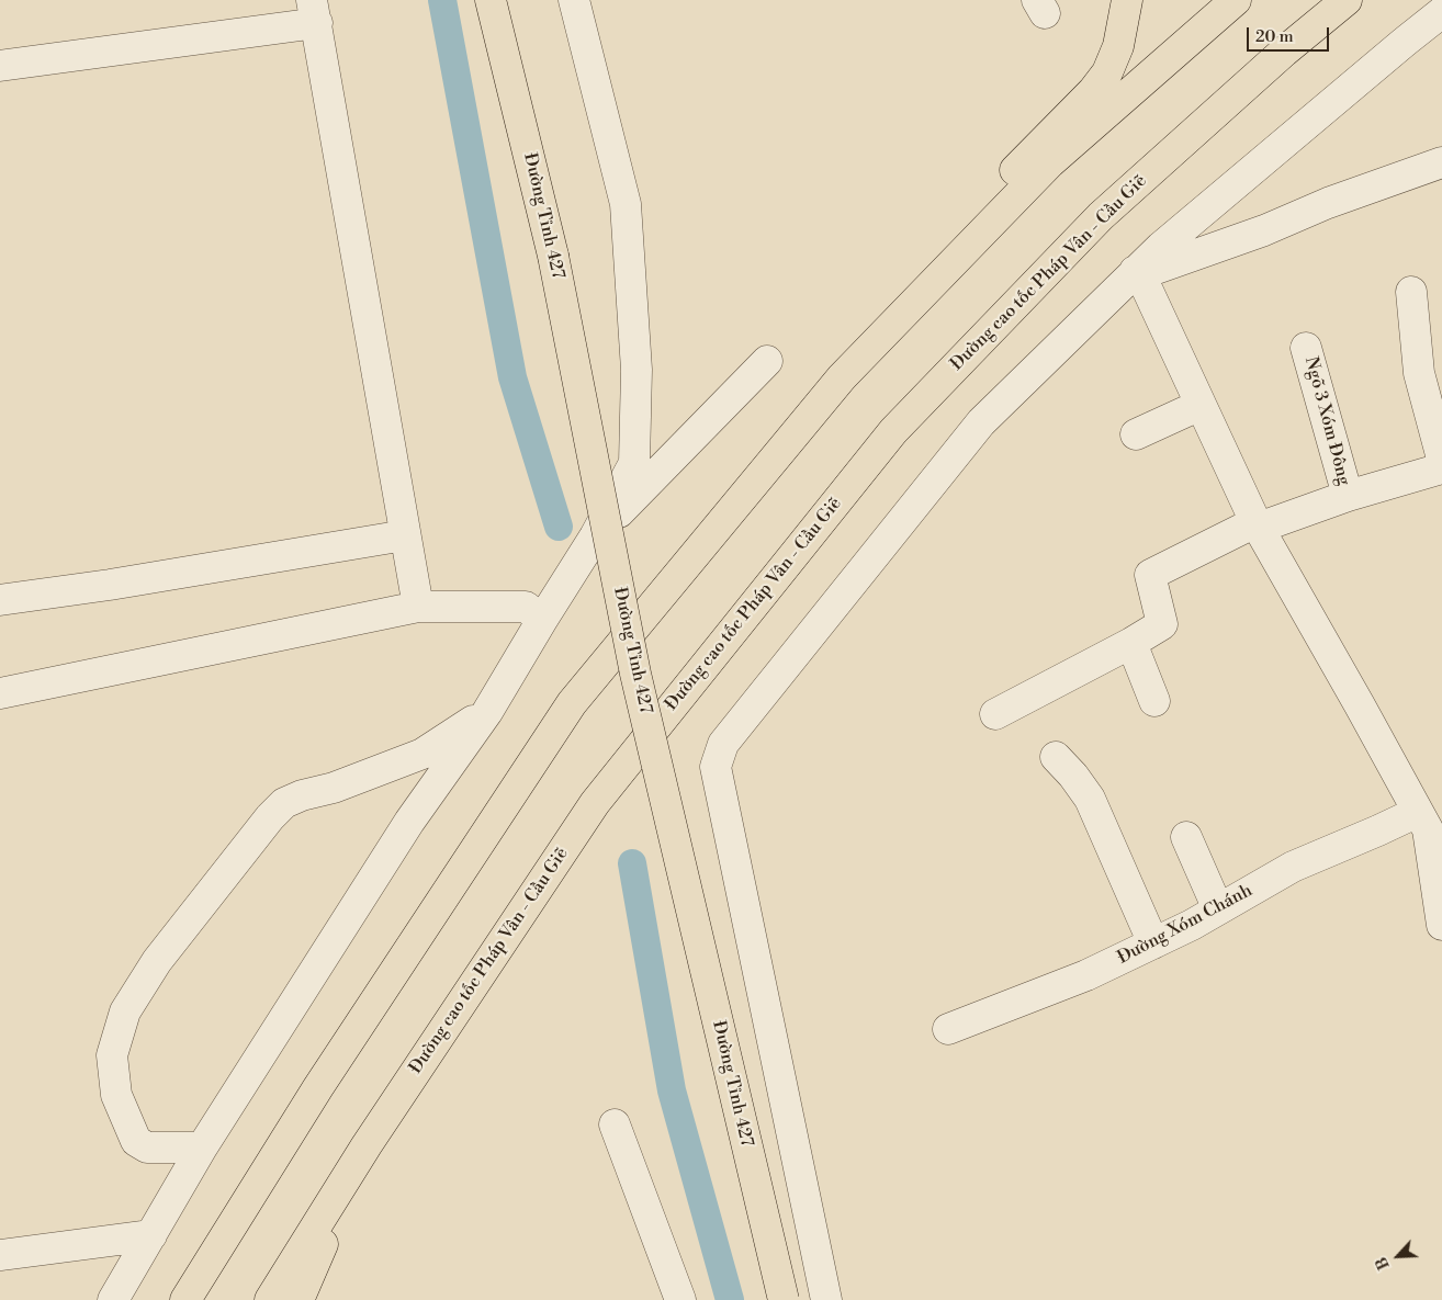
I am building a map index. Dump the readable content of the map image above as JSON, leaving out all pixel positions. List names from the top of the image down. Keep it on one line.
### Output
{"streets":{"main road":["Đường Tỉnh 427","Đường cao tốc Pháp Vân - Cầu Giẽ"],"street":["Ngõ 3 Xóm Đông","Đường Xóm Chánh"]},"scale_bar":"20 m","north":"bottom left"}
